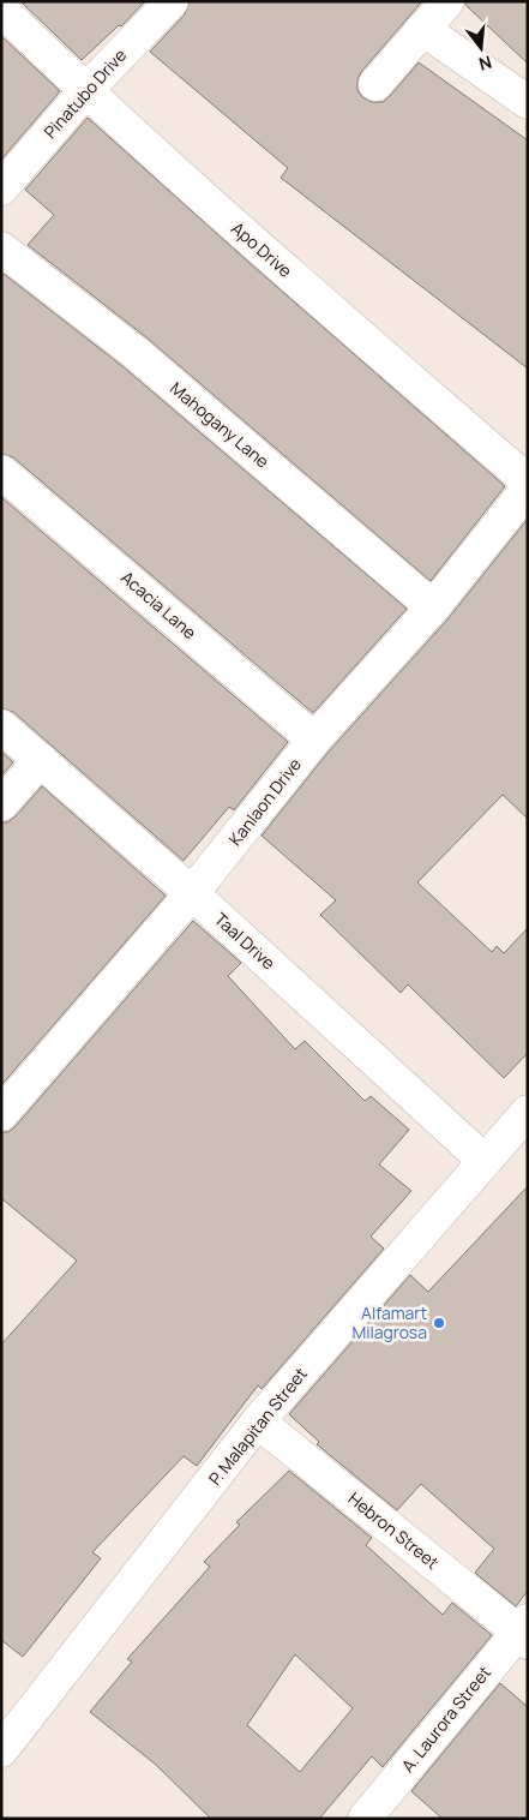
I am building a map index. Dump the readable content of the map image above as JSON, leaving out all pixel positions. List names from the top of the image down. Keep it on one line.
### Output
{"streets":{"street":["Pinatubo Drive","Apo Drive","Mahogany Lane","Acacia Lane","Kanlaon Drive","Taal Drive","P. Malapitan Street","Hebron Street","A. Laurora Street"]},"crossings":[["Pinatubo Drive","Apo Drive"],["Mahogany Lane","Kanlaon Drive"],["Acacia Lane","Kanlaon Drive"],["Kanlaon Drive","Taal Drive"],["Taal Drive","P. Malapitan Street"],["P. Malapitan Street","Hebron Street"],["Hebron Street","A. Laurora Street"]],"places":["Alfamart Milagrosa"],"north":"bottom"}
